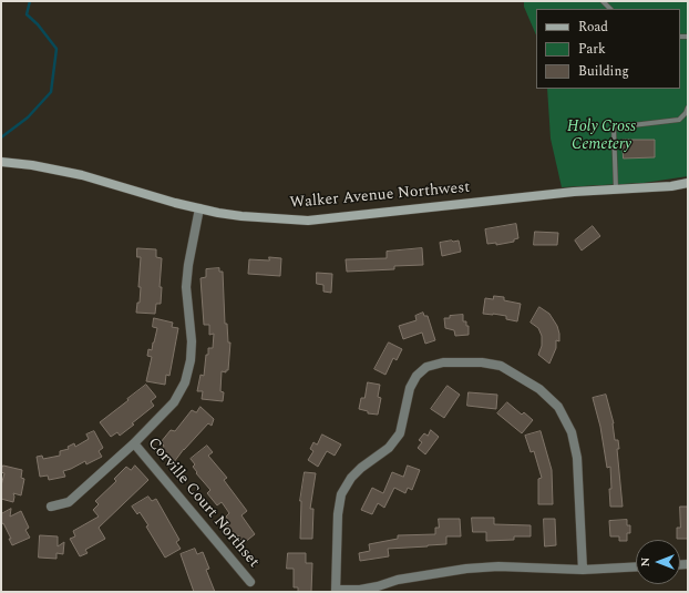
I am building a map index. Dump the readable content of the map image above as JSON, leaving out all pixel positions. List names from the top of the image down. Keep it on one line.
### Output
{"streets":{"main road":["Walker Avenue Northwest"],"street":["Corville Court Northset"]},"parks":["Holy Cross Cemetery"],"legend":["Road","Park","Building"],"north":"left"}
